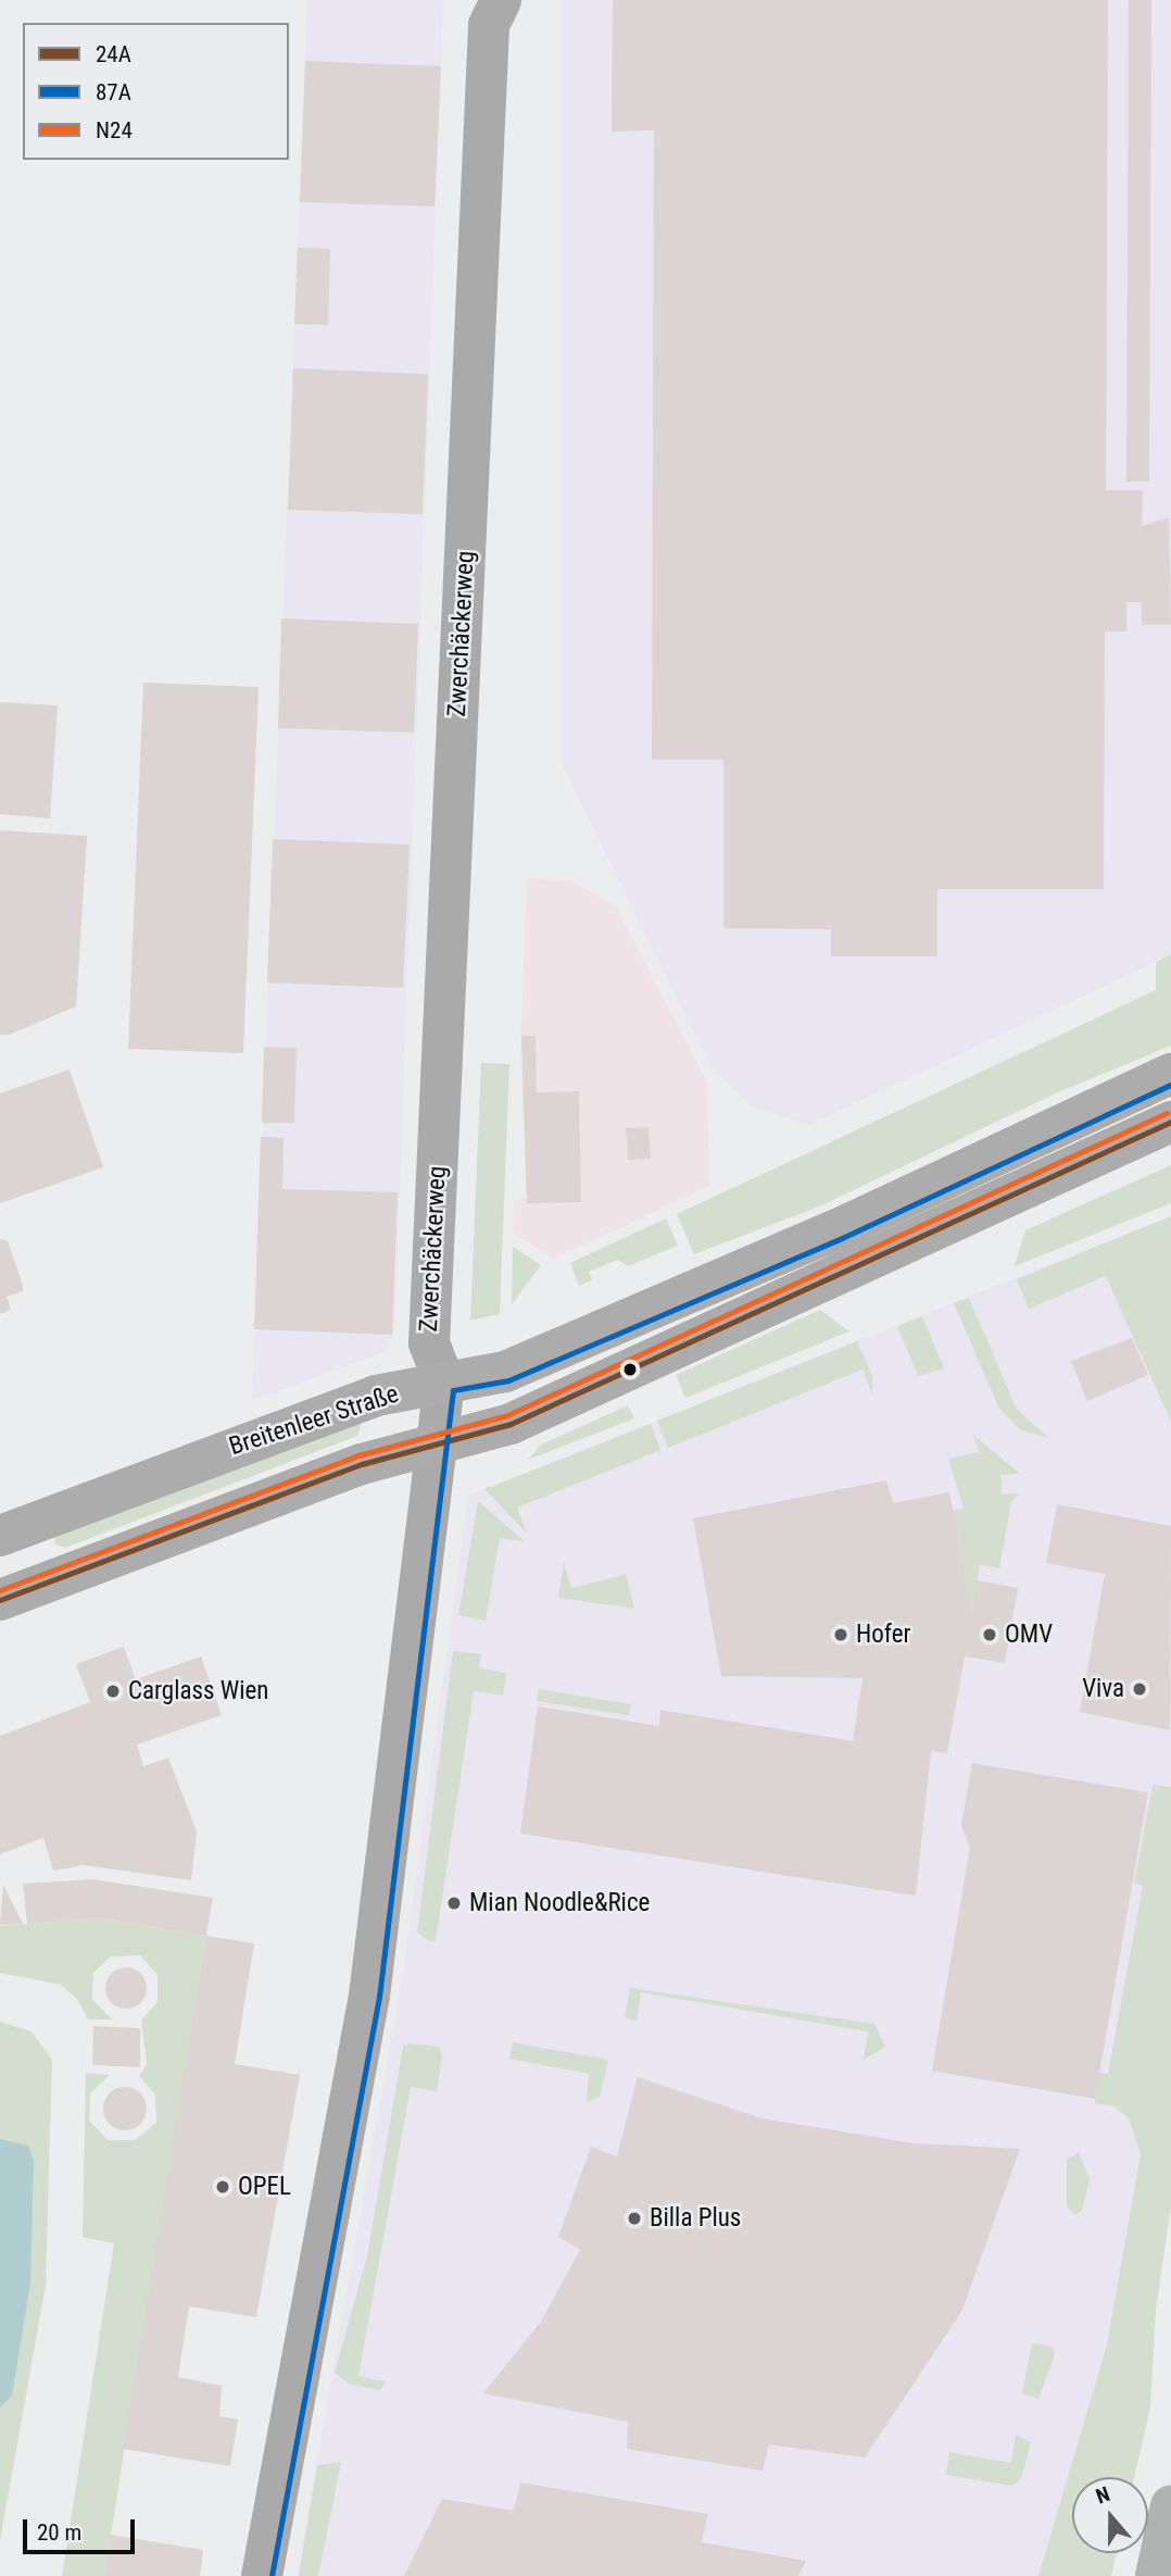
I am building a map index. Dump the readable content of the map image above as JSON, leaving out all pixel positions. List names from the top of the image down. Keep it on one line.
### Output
{"streets":{"main road":["Breitenleer Straße"],"street":["Zwerchäckerweg"]},"crossings":[["Zwerchäckerweg","Breitenleer Straße"]],"places":["Hofer","OMV","Viva","Carglass Wien","Mian Noodle&Rice","OPEL","Billa Plus"],"lines":["transit line 87A","transit line N24","transit line 24A"],"legend":["24A","87A","N24"],"scale_bar":"20 m","north":"top"}
